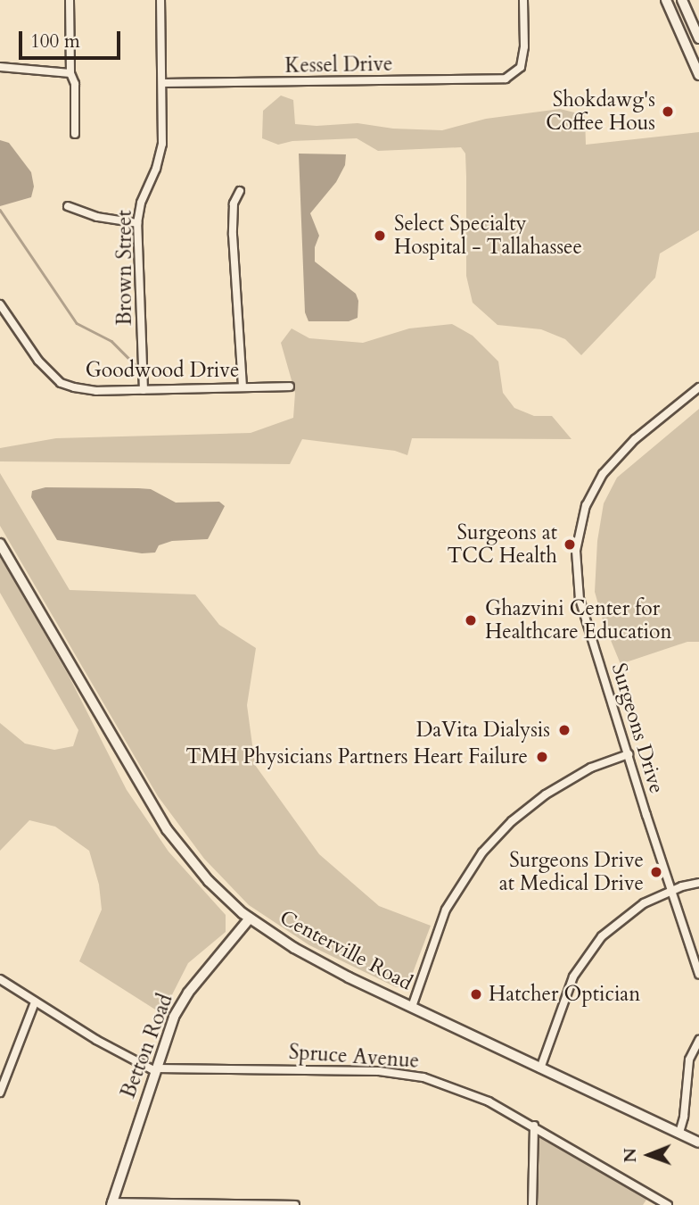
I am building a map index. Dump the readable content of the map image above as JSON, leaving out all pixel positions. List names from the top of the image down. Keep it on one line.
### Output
{"streets":{"main road":["Centerville Road","Betton Road"],"street":["Kessel Drive","Brown Street","Goodwood Drive","Surgeons Drive","Spruce Avenue"]},"crossings":[["Kessel Drive","Brown Street"],["Brown Street","Goodwood Drive"],["Centerville Road","Betton Road"],["Betton Road","Spruce Avenue"]],"places":["Shokdawg's Coffee Hous","Select Specialty Hospital - Tallahassee","Surgeons at TCC Health","Ghazvini Center for Healthcare Education","DaVita Dialysis","TMH Physicians Partners Heart Failure","Surgeons Drive at Medical Drive","Hatcher Optician"],"scale_bar":"100 m","north":"left"}
